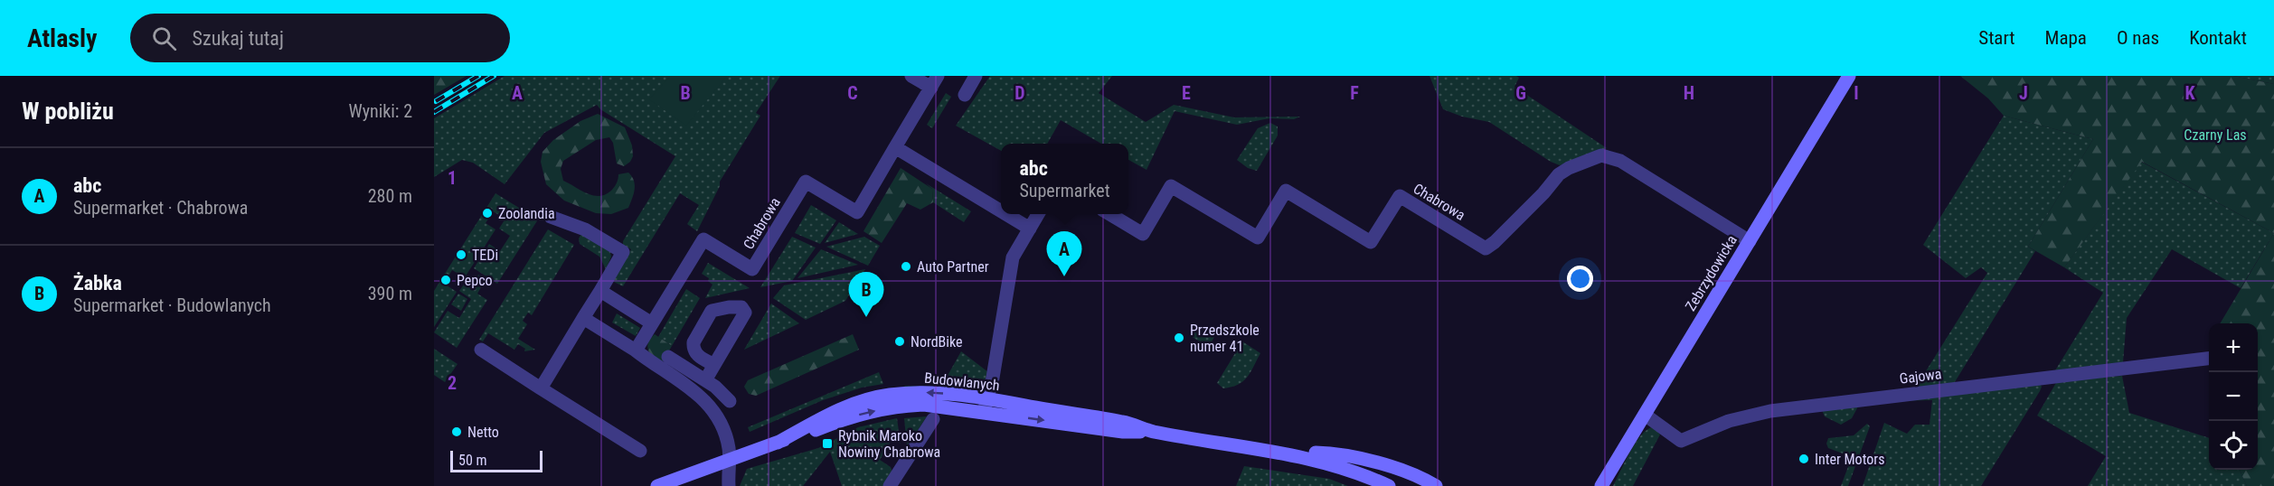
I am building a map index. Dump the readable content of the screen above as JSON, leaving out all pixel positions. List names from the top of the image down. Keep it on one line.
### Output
{"streets":{"main road":["Zebrzydowicka","Budowlanych"],"street":["Chabrowa","Gajowa"]},"crossings":[["Chabrowa","Zebrzydowicka"],["Zebrzydowicka","Gajowa"]],"parks":["Czarny Las"],"places":{"other":["Zoolandia","TEDi","Auto Partner","Pepco","Przedszkole numer 41","NordBike","Netto","Inter Motors"],"transit":["Rybnik Maroko Nowiny Chabrowa"]},"scale_bar":"50 m","page":{"header":"Atlasly","search":"Szukaj tutaj","nav":["Start","Mapa","O nas","Kontakt"],"heading":["W pobliżu","Wyniki: 2"],"popup":["abc","Supermarket"],"list":[{"mark":"A","name":"abc","note":"Supermarket · Chabrowa","value":"280 m"},{"mark":"B","name":"Żabka","note":"Supermarket · Budowlanych","value":"390 m"}],"pins":["A","B"],"map_buttons":["+","−"],"scale":"50 m"},"grid":{"columns":["A","B","C","D","E","F","G","H","I","J","K"],"rows":["1","2"]}}
